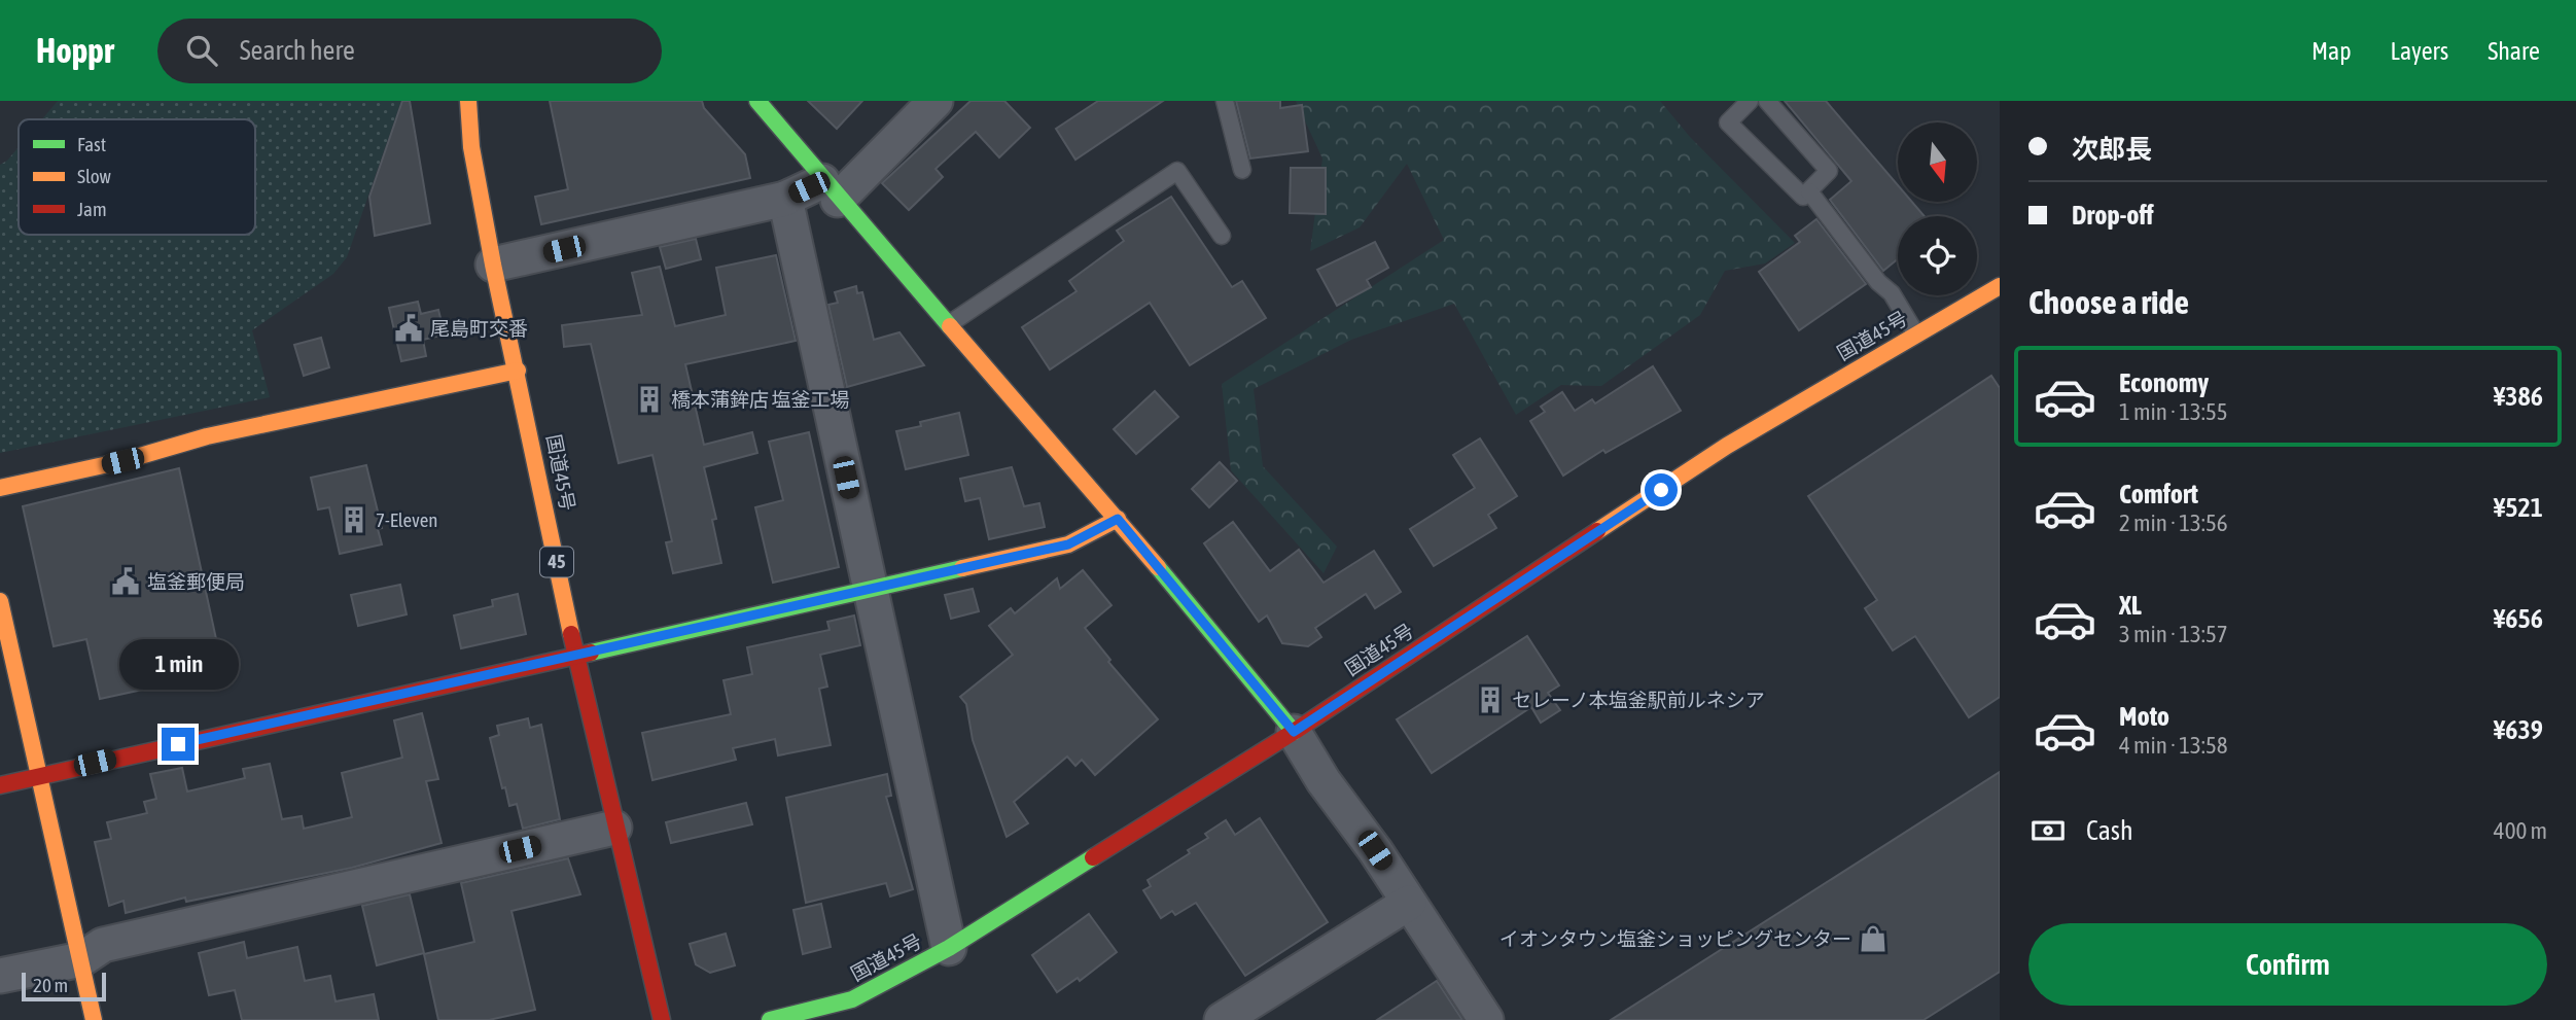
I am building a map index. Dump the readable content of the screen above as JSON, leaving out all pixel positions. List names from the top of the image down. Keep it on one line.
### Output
{"streets":{"main road":["国道45号","45"]},"places":{"public building":["尾島町交番","塩釜郵便局"],"building":["橋本蒲鉾店 塩釜工場","7-Eleven","セレーノ本塩釜駅前ルネシア"],"shop":["イオンタウン塩釜ショッピングセンター"]},"legend":["Fast","Slow","Jam"],"scale_bar":"20 m","north":"bottom","page":{"header":"Hoppr","search":"Search here","nav":["Map","Layers","Share"],"banner":["次郎長","Drop-off"],"heading":"Choose a ride","list":[{"name":"Economy","note":"1 min · 13:55","value":"¥386"},{"name":"Comfort","note":"2 min · 13:56","value":"¥521"},{"name":"XL","note":"3 min · 13:57","value":"¥656"},{"name":"Moto","note":"4 min · 13:58","value":"¥639"}],"bubble":"1 min","pay":["Cash","400 m"],"buttons":"Confirm","scale":"20 m"}}
